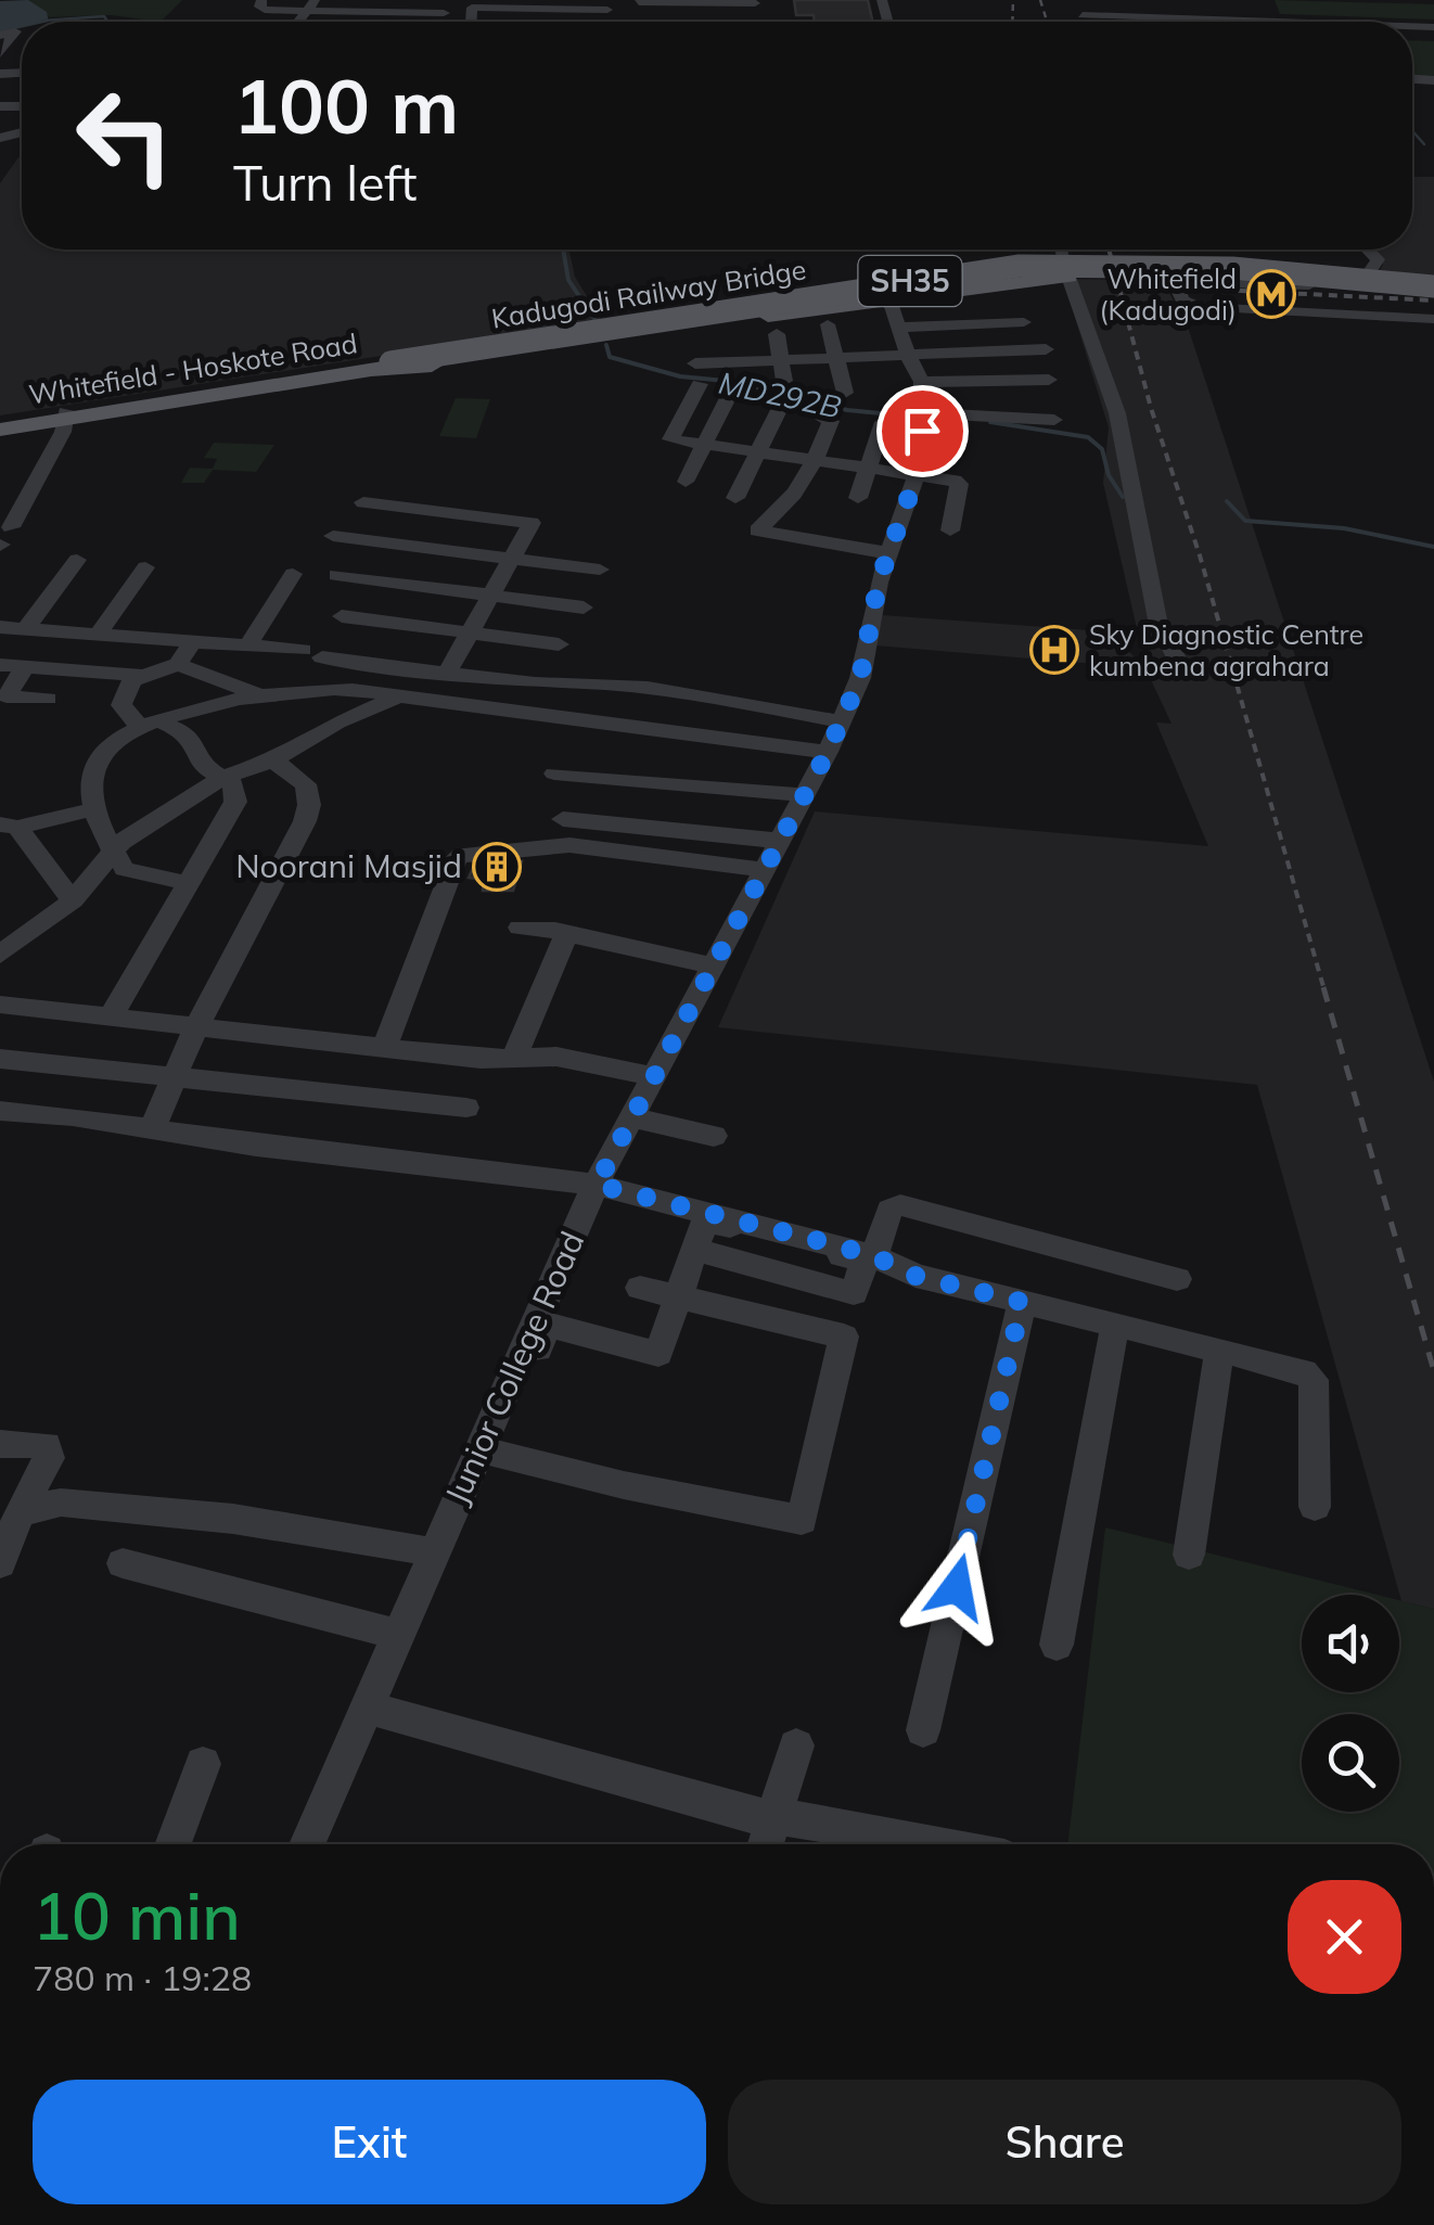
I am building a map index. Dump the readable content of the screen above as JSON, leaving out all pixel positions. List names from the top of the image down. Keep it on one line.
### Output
{"streets":{"main road":["SH35","Whitefield - Hoskote Road"],"street":["Junior College Road"]},"crossings":[["SH35","Whitefield - Hoskote Road"]],"water":["MD292B"],"places":{"metro station":["Whitefield (Kadugodi)"],"hospital":["Sky Diagnostic Centre kumbena agrahara"],"building":["Noorani Masjid"]},"page":{"turn":["100 m","Turn left"],"heading":["10 min","780 m · 19:28"],"buttons":["Exit","Share"]}}
